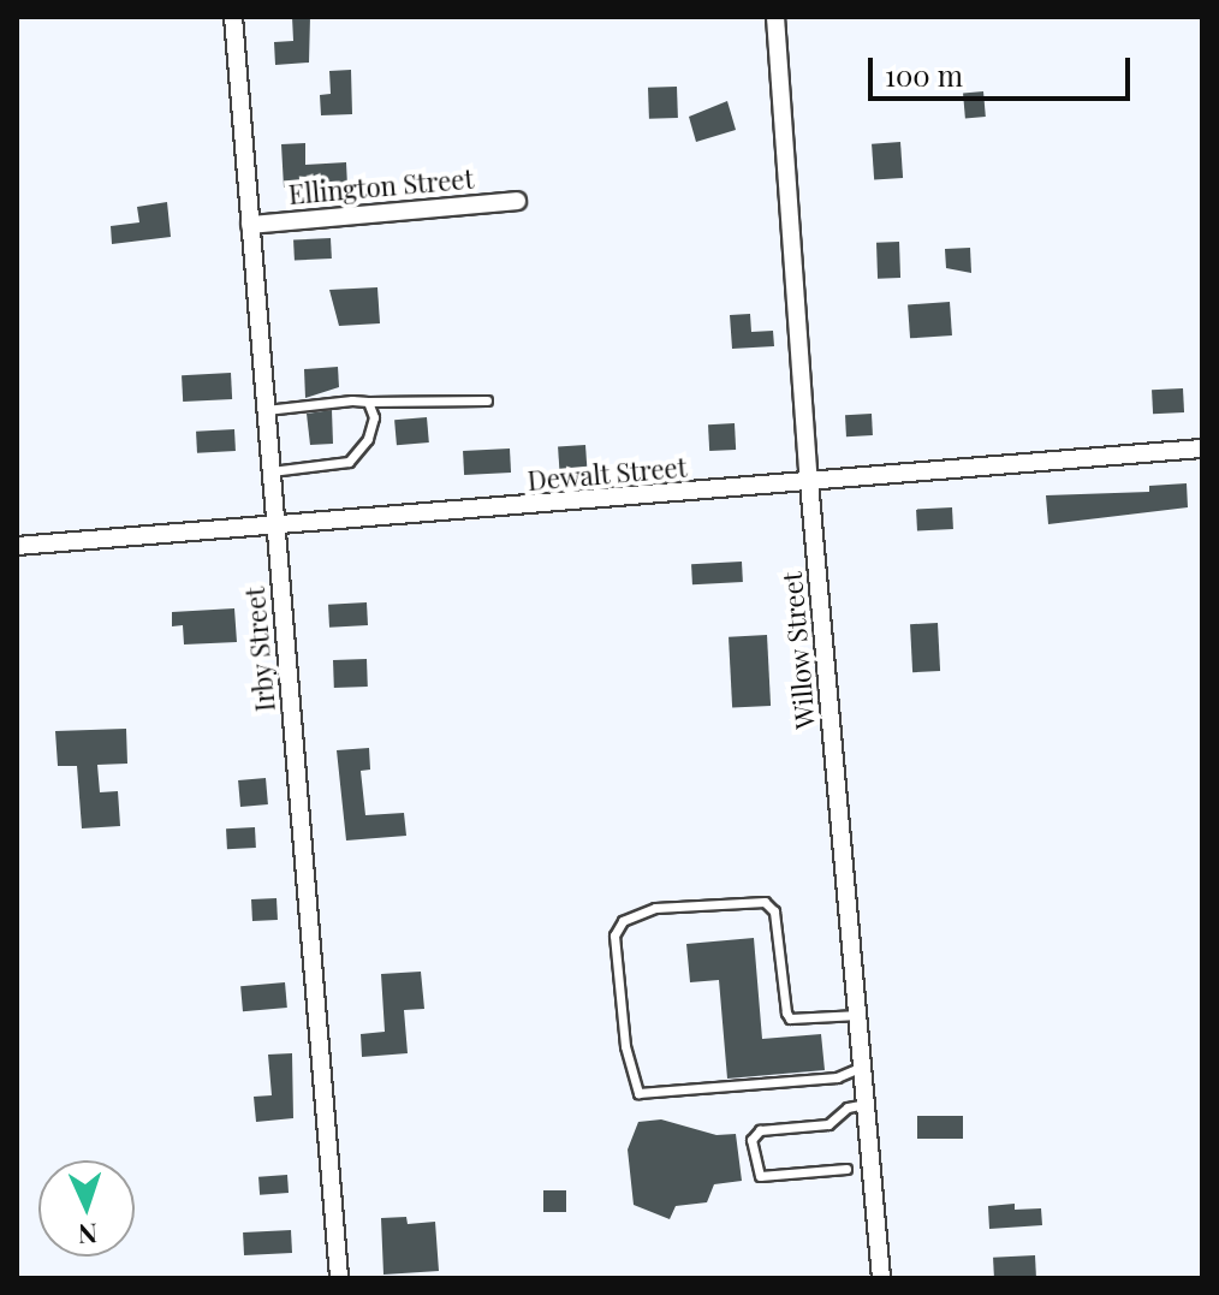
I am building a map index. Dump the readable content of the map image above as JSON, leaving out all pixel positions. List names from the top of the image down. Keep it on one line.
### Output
{"streets":{"street":["Ellington Street","Dewalt Street","Irby Street","Willow Street"]},"crossings":[["Ellington Street","Irby Street"],["Dewalt Street","Irby Street"],["Dewalt Street","Willow Street"]],"scale_bar":"100 m","north":"bottom"}
